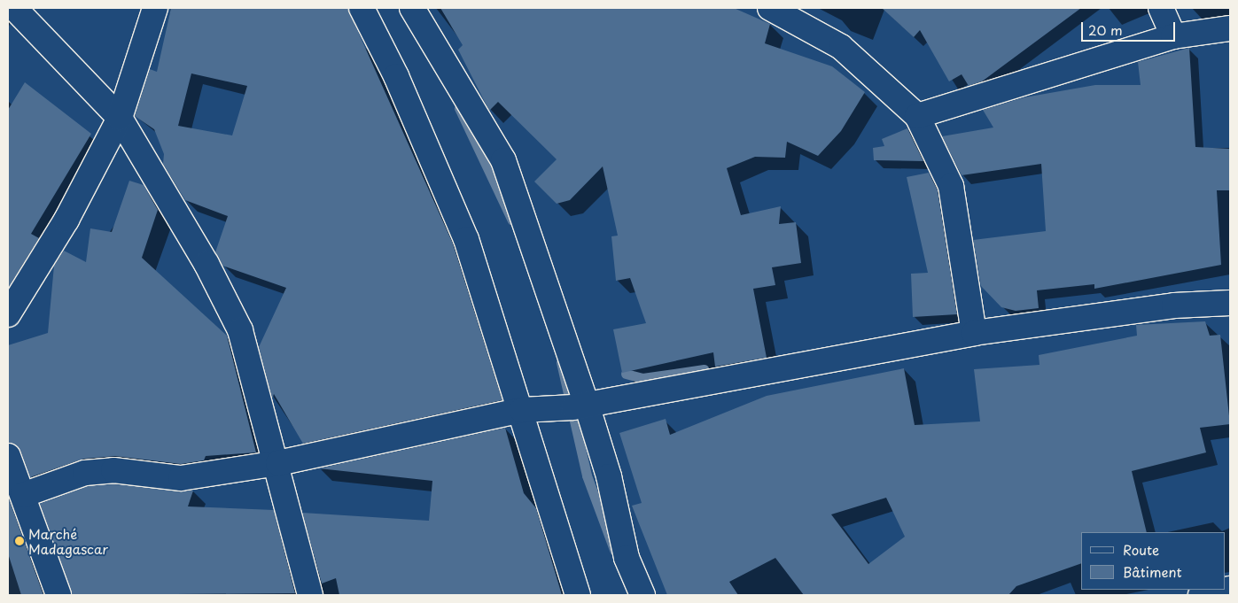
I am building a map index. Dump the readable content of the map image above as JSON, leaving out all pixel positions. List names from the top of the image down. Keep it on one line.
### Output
{"places":["Marché Madagascar"],"legend":["Route","Bâtiment"],"scale_bar":"20 m"}
